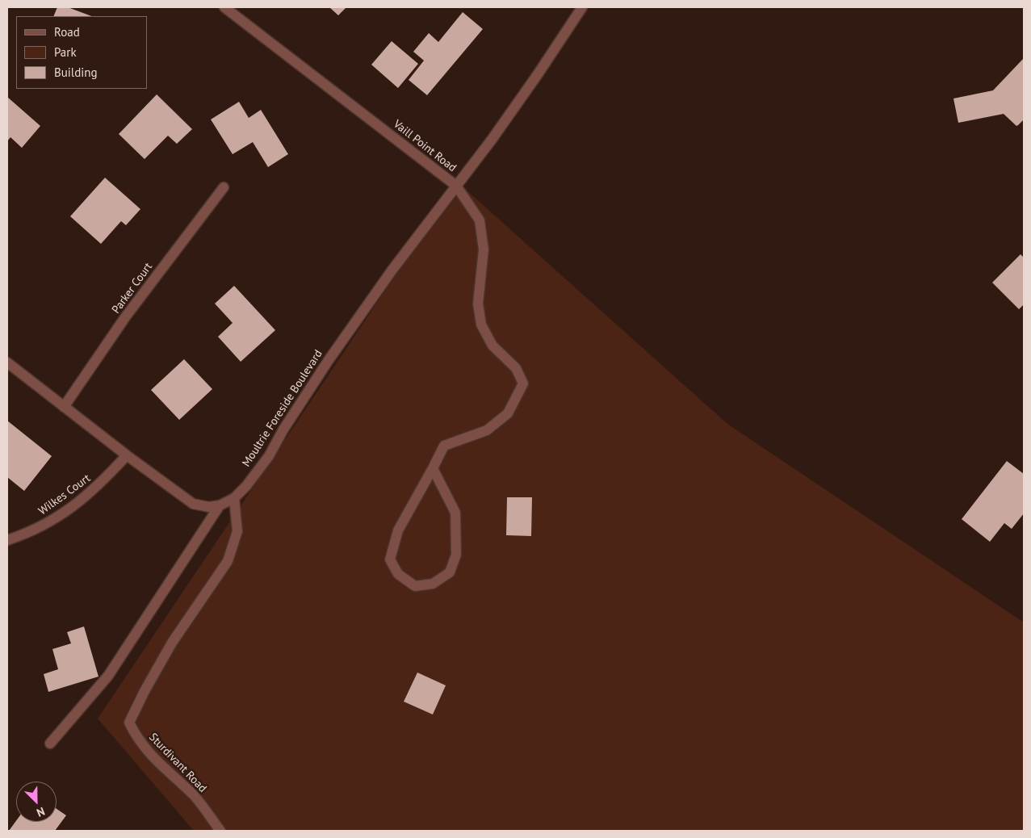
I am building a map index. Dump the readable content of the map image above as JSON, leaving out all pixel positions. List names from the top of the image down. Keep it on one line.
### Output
{"streets":{"street":["Vaill Point Road","Parker Court","Moultrie Foreside Boulevard","Wilkes Court","Sturdivant Road"]},"crossings":[["Vaill Point Road","Moultrie Foreside Boulevard"],["Parker Court","Moultrie Foreside Boulevard"],["Moultrie Foreside Boulevard","Wilkes Court"],["Moultrie Foreside Boulevard","Sturdivant Road"]],"legend":["Road","Park","Building"],"north":"bottom right"}
